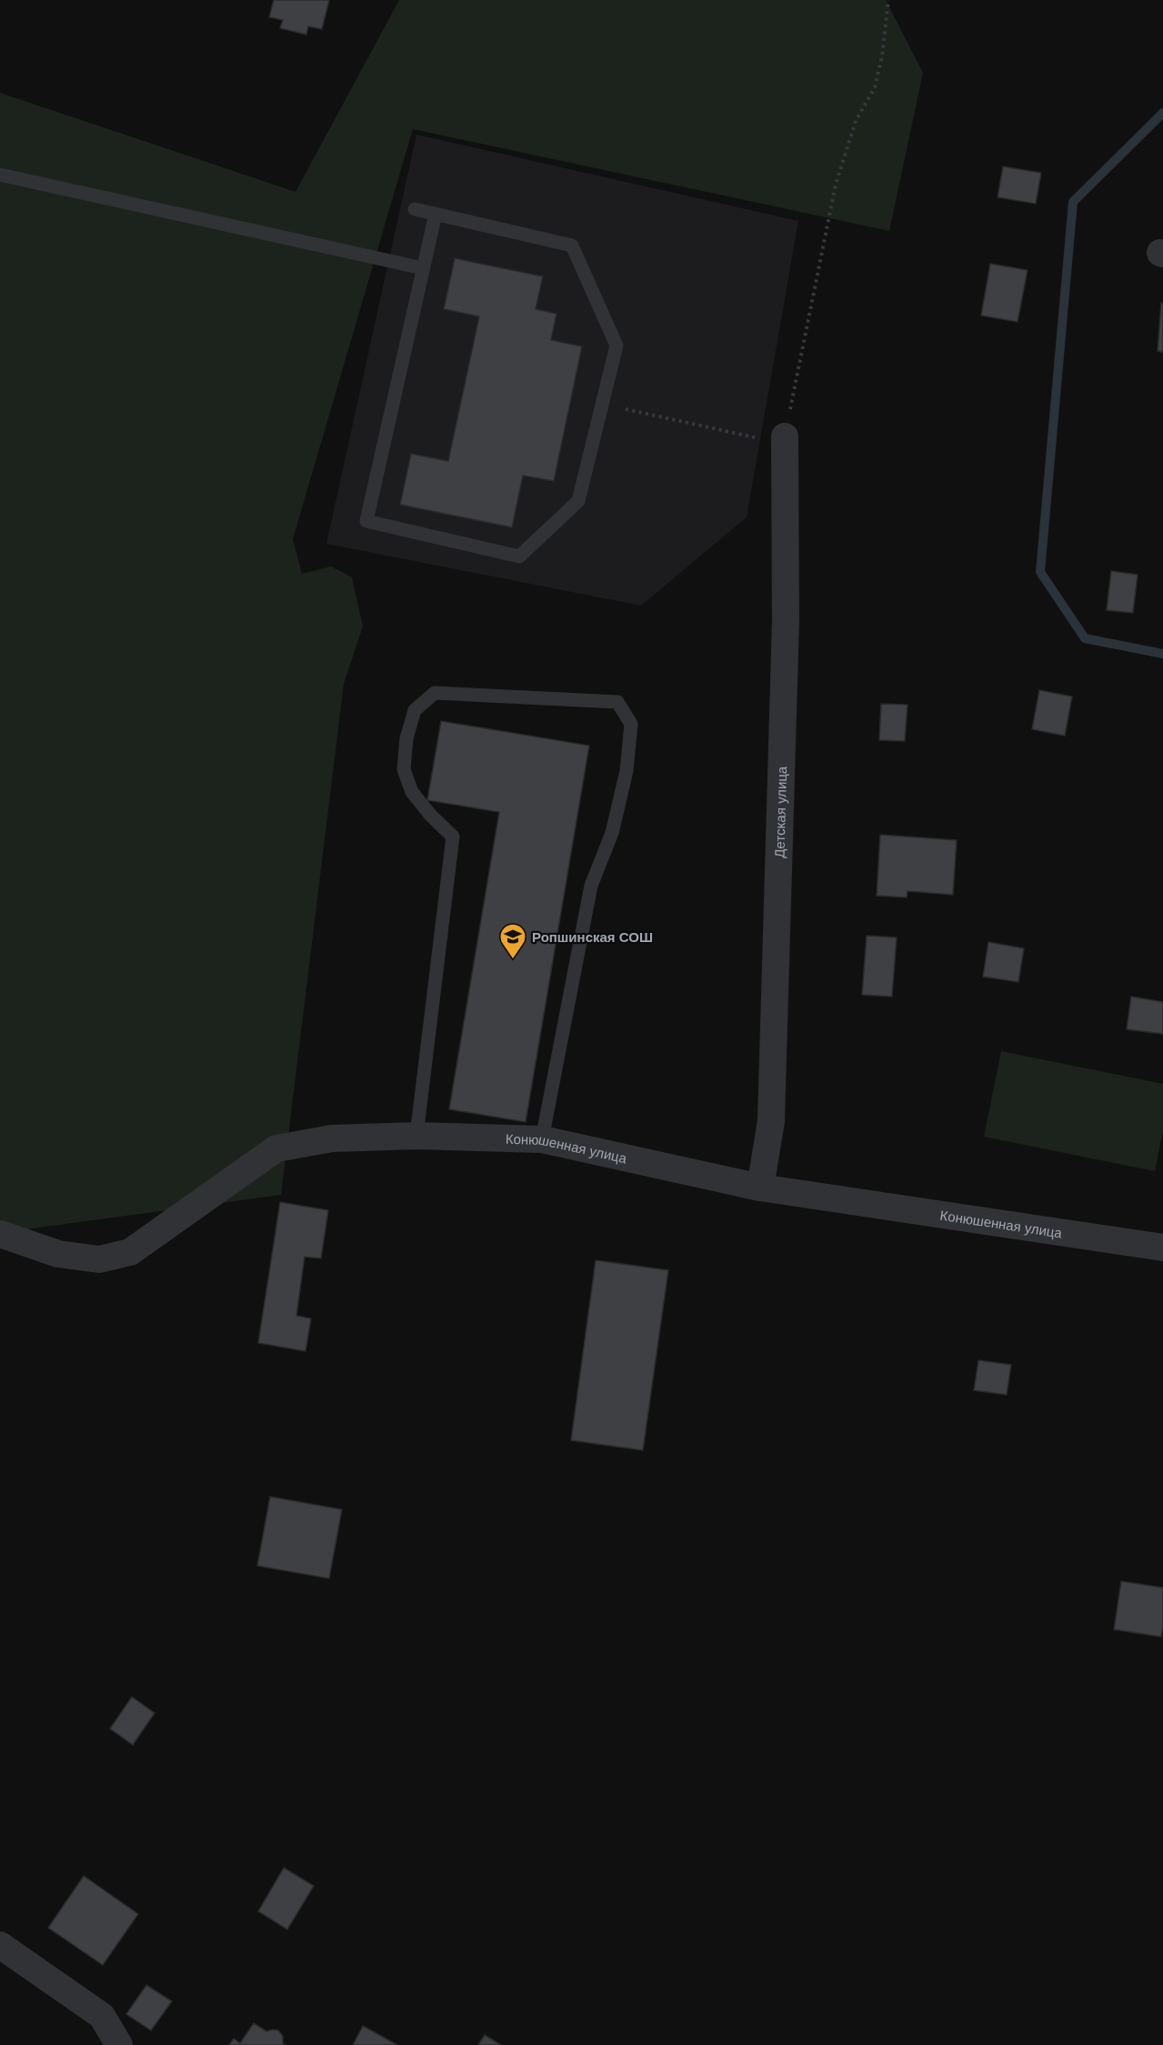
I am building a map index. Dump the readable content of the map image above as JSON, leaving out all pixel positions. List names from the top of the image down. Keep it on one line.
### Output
{"streets":{"street":["Детская улица","Конюшенная улица"]},"crossings":[["Детская улица","Конюшенная улица"]],"places":{"school or university":["Ропшинская СОШ"]}}
